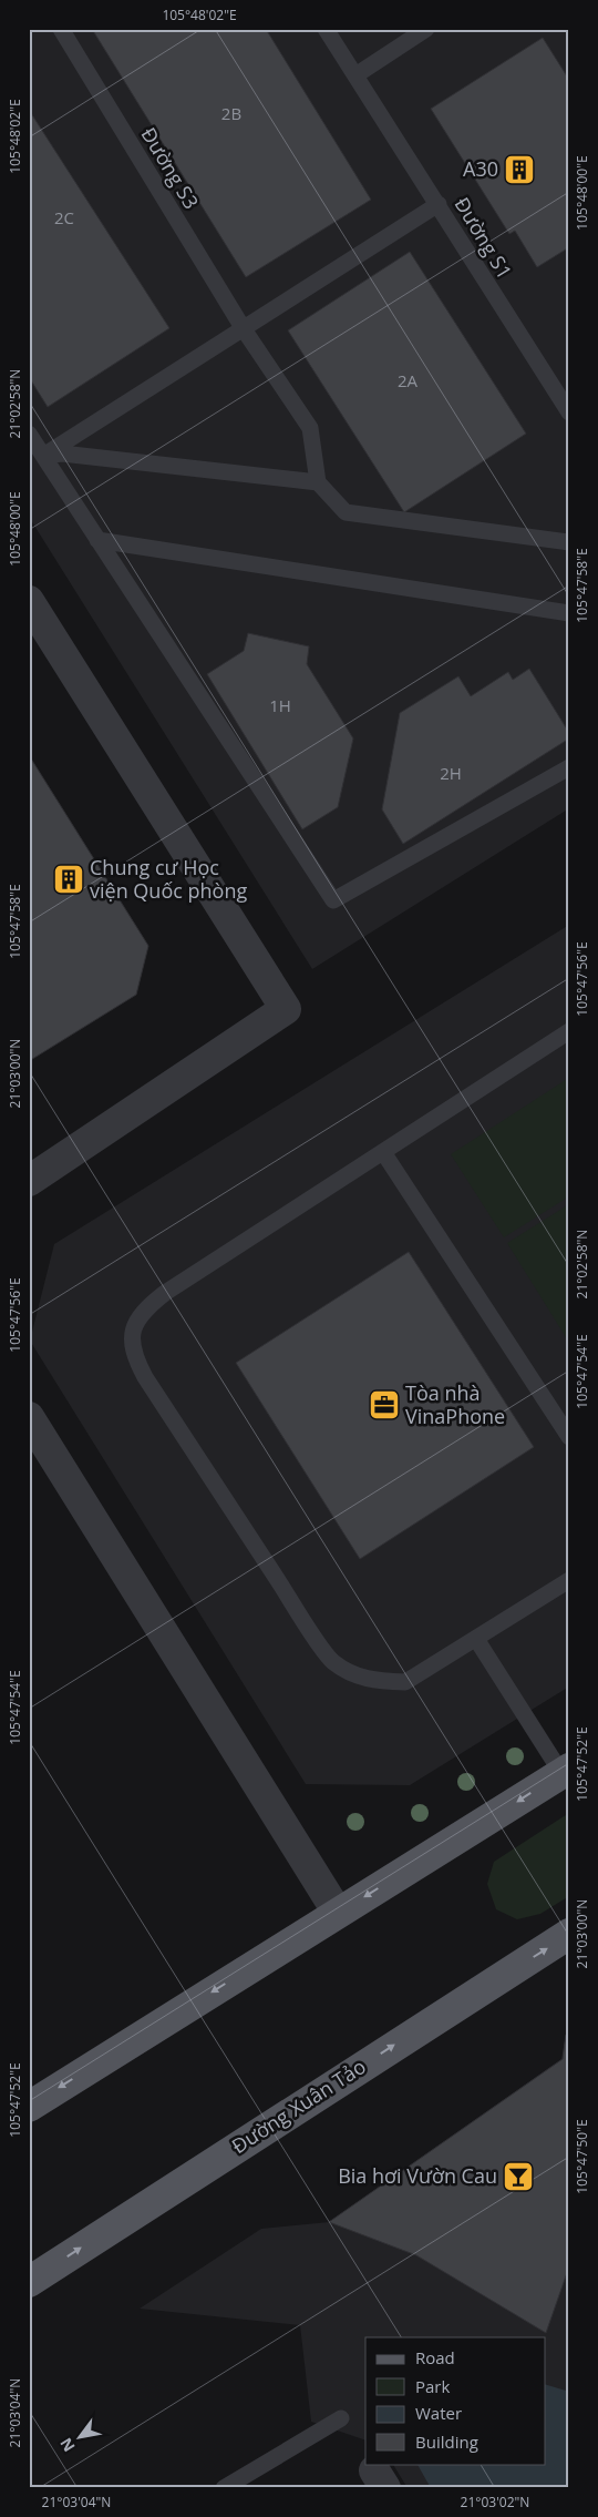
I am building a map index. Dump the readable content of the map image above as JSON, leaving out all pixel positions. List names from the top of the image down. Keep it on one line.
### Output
{"streets":{"main road":["Đường Xuân Tảo"],"lane":["Đường S3","Đường S1"]},"places":{"building":["A30","Chung cư Học viện Quốc phòng"],"office":["Tòa nhà VinaPhone"],"bar":["Bia hơi Vườn Cau"]},"house_numbers":["2B","2C","2A","1H","2H"],"legend":["Road","Park","Water","Building"],"north":"bottom left","coordinates":["105°48'02\"E","105°48'00\"E","21°02'58\"N","105°47'58\"E","105°47'56\"E","21°03'00\"N","105°47'54\"E","105°47'52\"E","105°47'50\"E","21°03'04\"N","21°03'02\"N"]}
